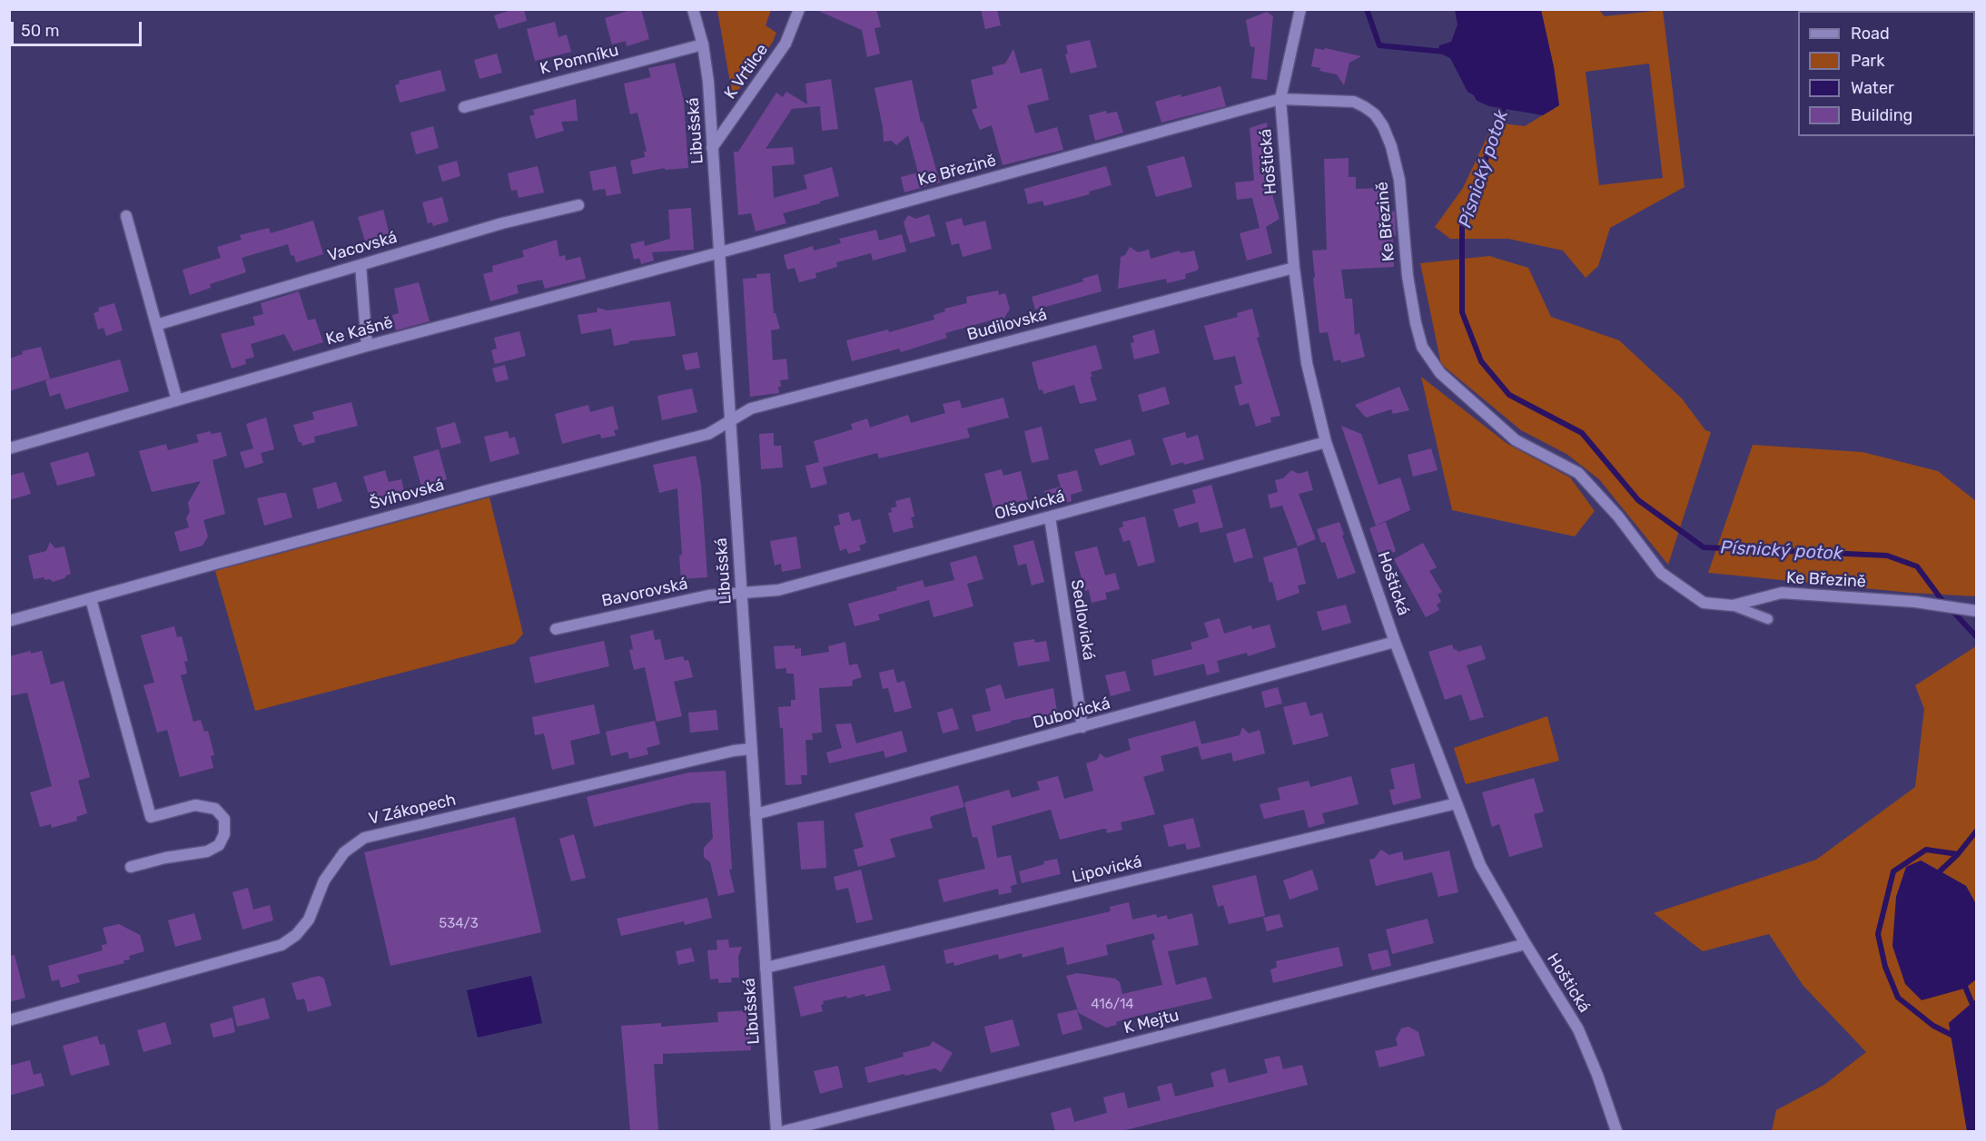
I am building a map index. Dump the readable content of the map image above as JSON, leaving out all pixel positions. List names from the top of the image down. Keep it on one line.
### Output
{"streets":{"street":["K Pomníku","K Vrtilce","Libušská","Hoštická","Ke Březině","Vacovská","Budilovská","Ke Kašně","Švihovská","Olšovická","Bavorovská","Sedlovická","Dubovická","V Zákopech","Lipovická","K Mejtu"]},"crossings":[["K Pomníku","Libušská"],["K Vrtilce","Libušská"],["Libušská","Ke Březině"],["Libušská","Budilovská"],["Libušská","Ke Kašně"],["Libušská","Švihovská"],["Libušská","Olšovická"],["Libušská","Bavorovská"],["Libušská","Dubovická"],["Libušská","V Zákopech"],["Libušská","Lipovická"],["Hoštická","Ke Březině"],["Hoštická","Budilovská"],["Hoštická","Olšovická"],["Hoštická","Dubovická"],["Hoštická","Lipovická"],["Hoštická","K Mejtu"],["Ke Březině","Ke Kašně"],["Budilovská","Švihovská"],["Olšovická","Bavorovská"],["Olšovická","Sedlovická"],["Sedlovická","Dubovická"]],"water":["Písnický potok"],"house_numbers":["534/3","416/14"],"legend":["Road","Park","Water","Building"],"scale_bar":"50 m"}
